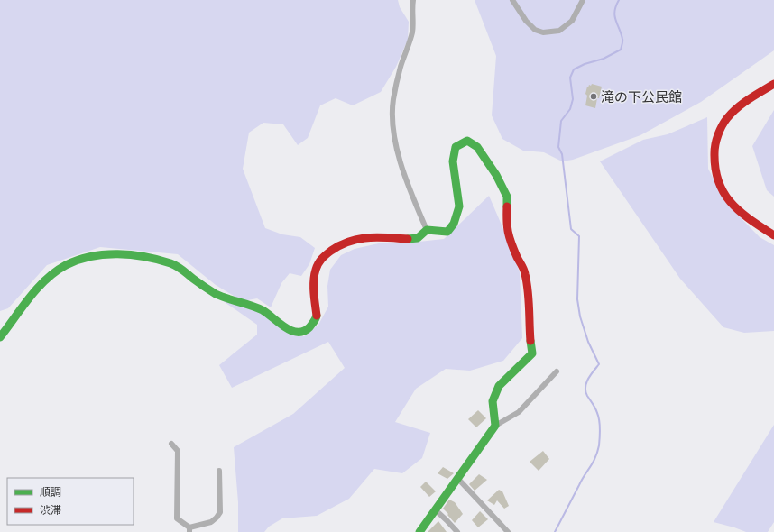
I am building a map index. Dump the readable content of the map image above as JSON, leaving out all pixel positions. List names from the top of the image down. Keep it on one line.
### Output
{"places":["滝の下公民館"],"legend":["順調","渋滞"]}
